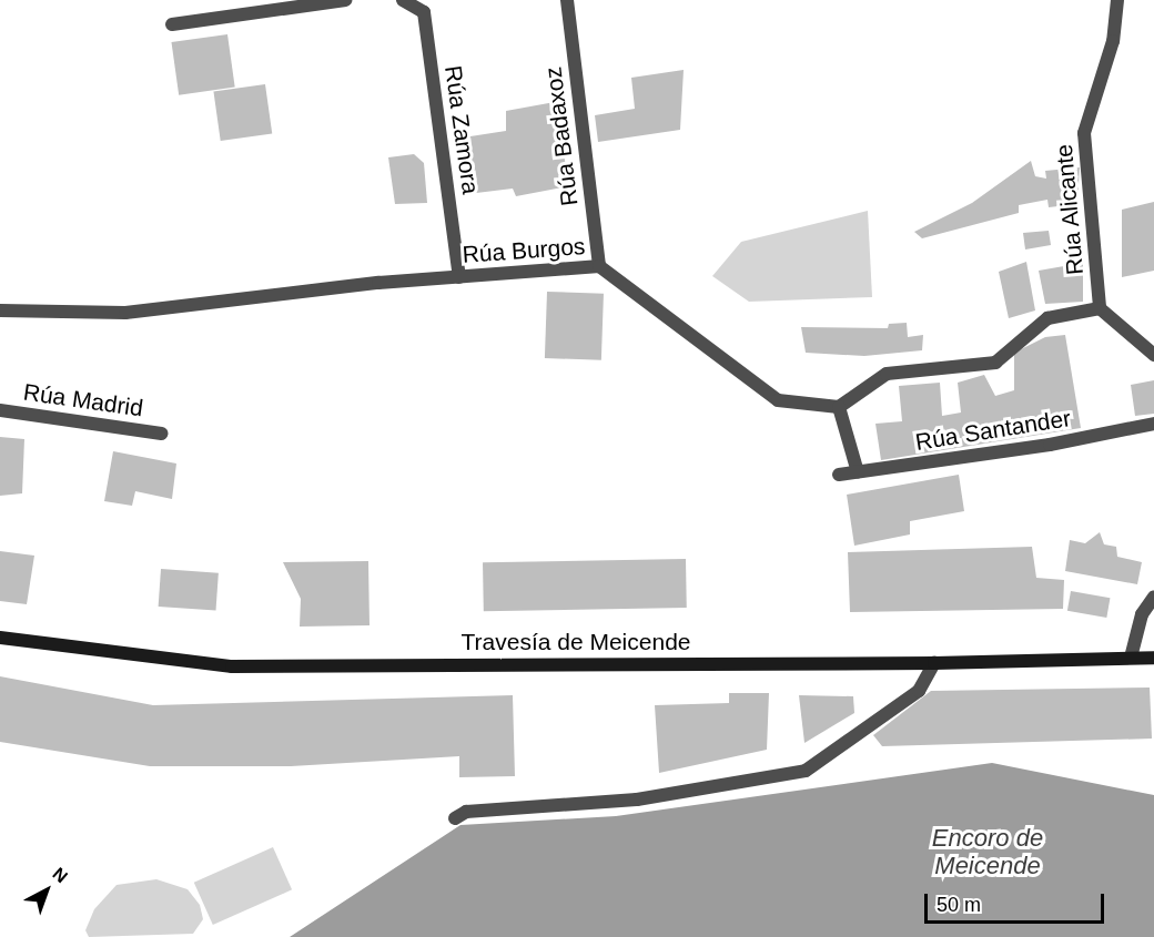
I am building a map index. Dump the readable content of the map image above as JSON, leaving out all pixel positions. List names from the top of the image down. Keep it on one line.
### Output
{"streets":{"main road":["Travesía de Meicende"],"street":["Rúa Zamora","Rúa Badaxoz","Rúa Alicante","Rúa Burgos","Rúa Madrid","Rúa Santander"]},"crossings":[["Rúa Zamora","Rúa Burgos"],["Rúa Badaxoz","Rúa Burgos"]],"water":["Encoro de Meicende"],"scale_bar":"50 m","north":"top right"}
